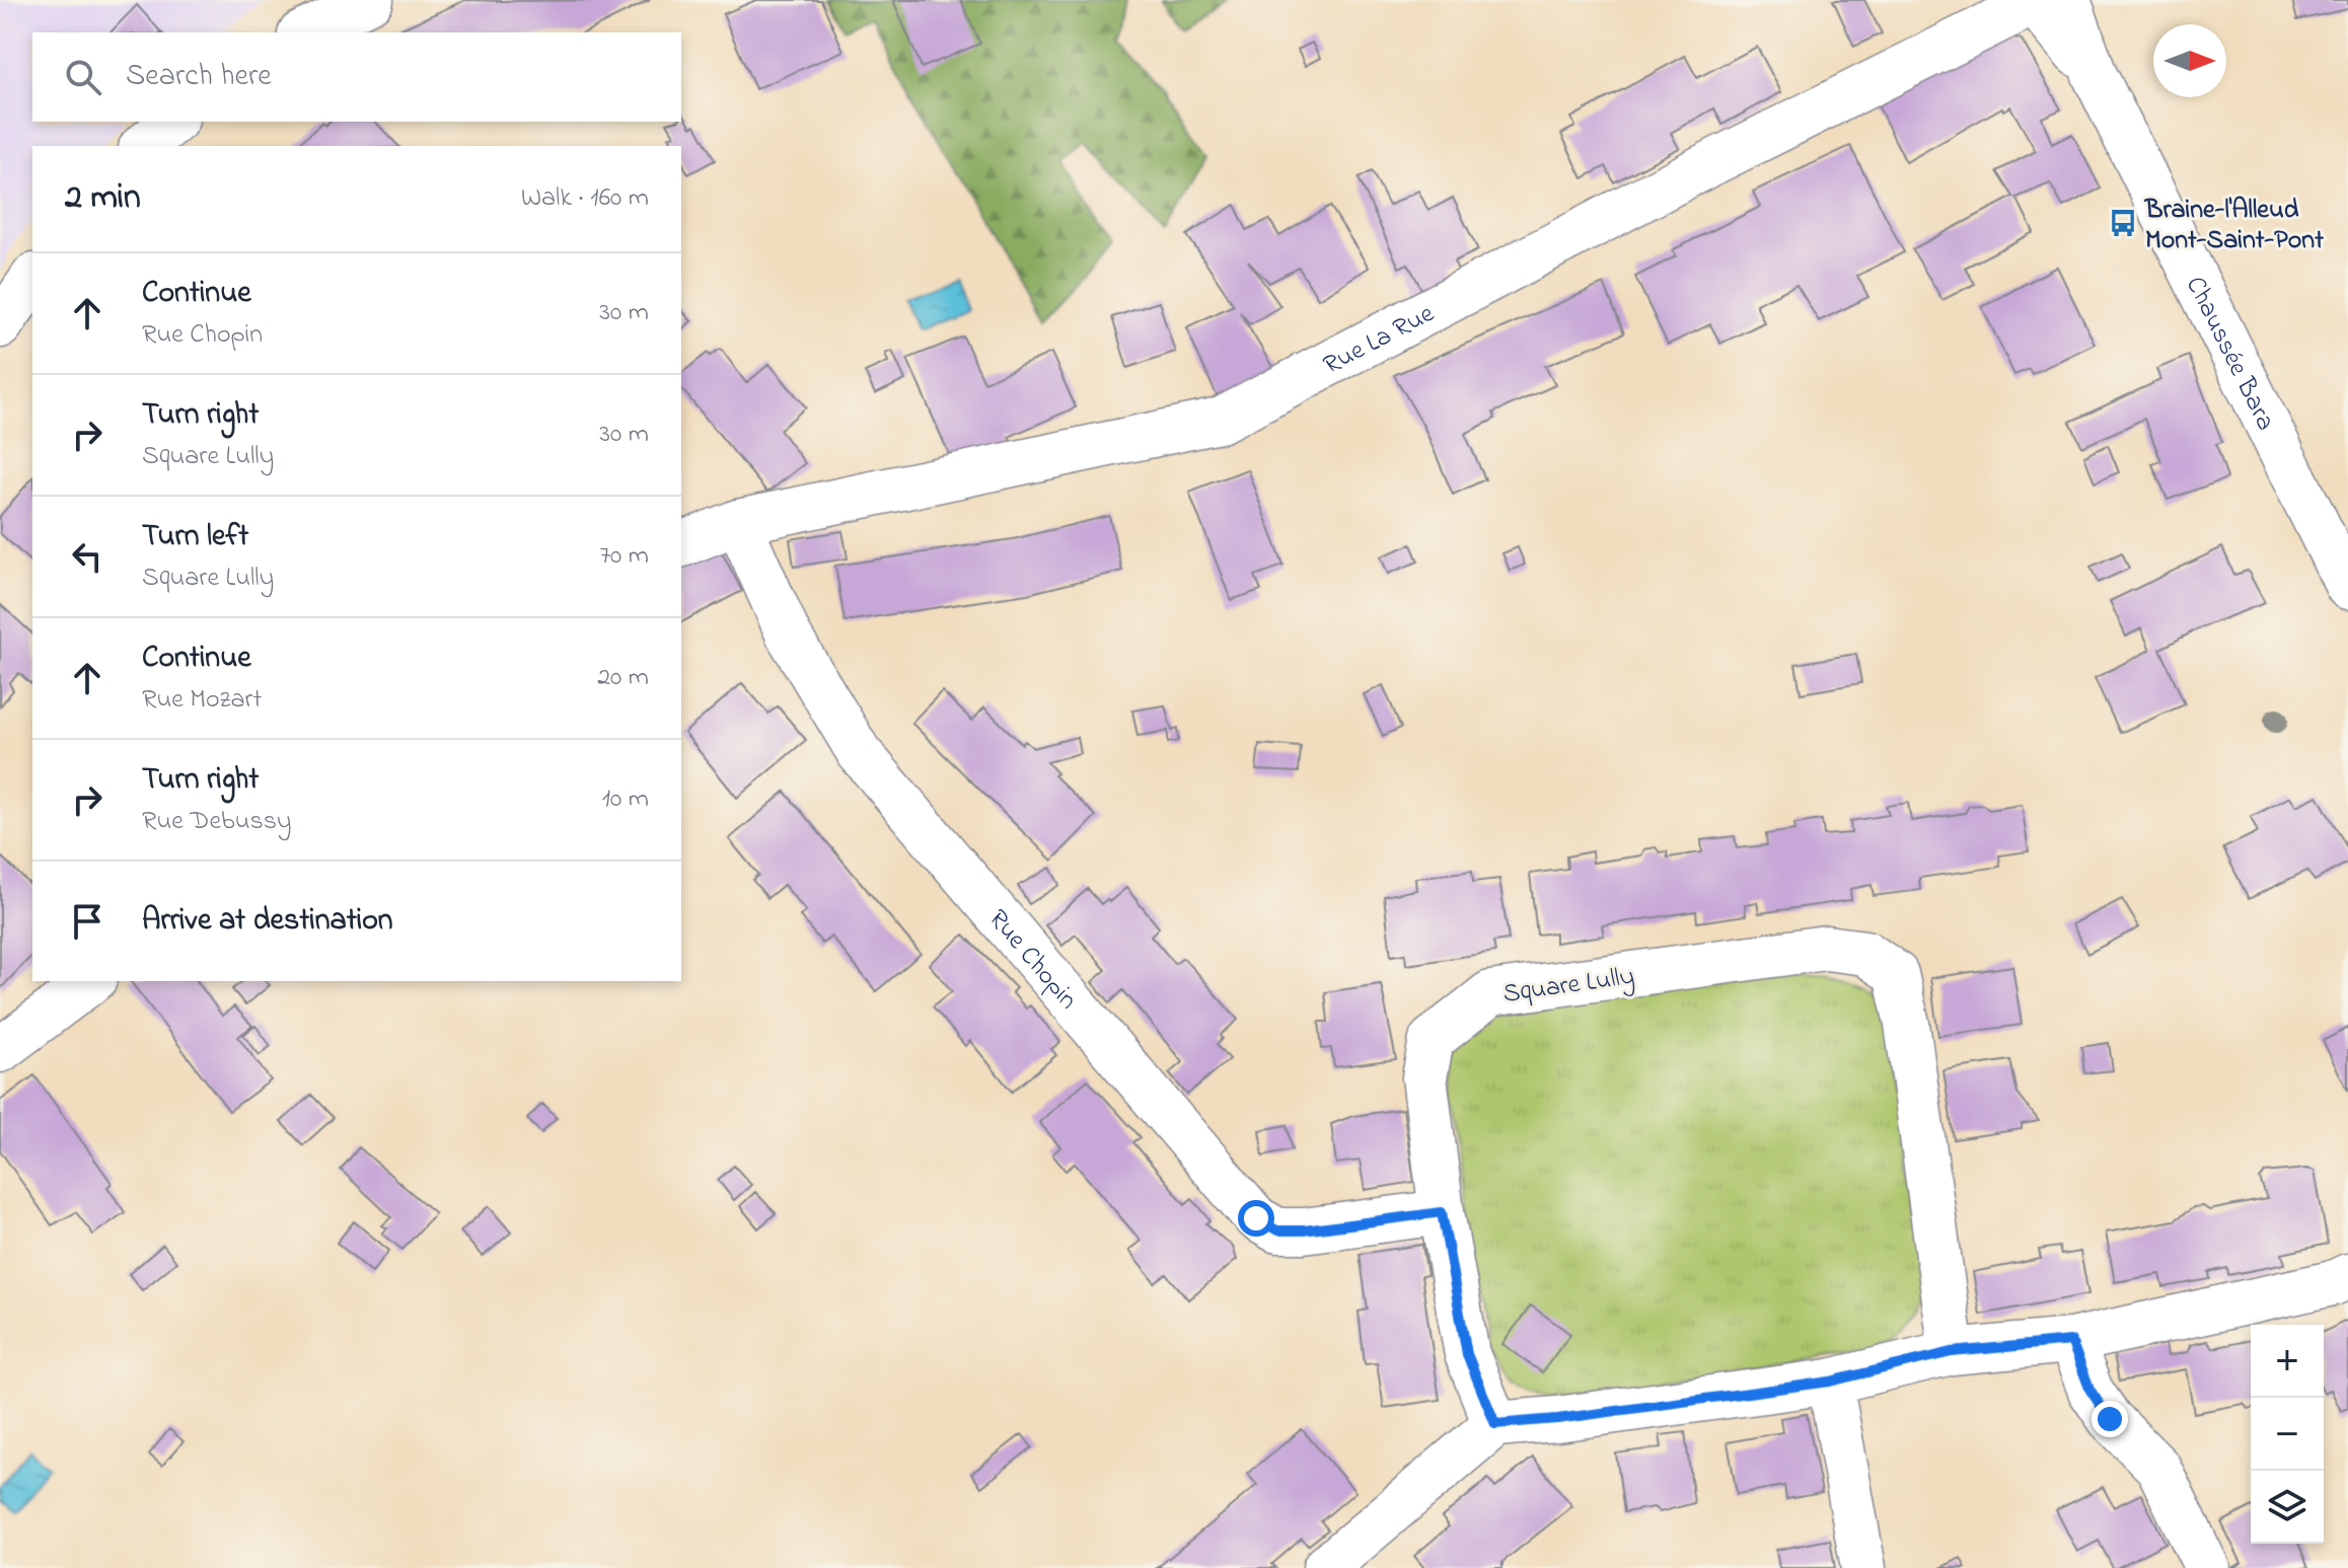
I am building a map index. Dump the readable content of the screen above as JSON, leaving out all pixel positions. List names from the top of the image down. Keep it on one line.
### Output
{"streets":{"street":["Rue La Rue","Chaussée Bara","Rue Chopin","Square Lully"]},"crossings":[["Rue La Rue","Chaussée Bara"],["Rue La Rue","Rue Chopin"],["Rue Chopin","Square Lully"]],"places":{"bus stop":["Braine-l'Alleud Mont-Saint-Pont"]},"north":"right","page":{"search":"Search here","heading":["2 min","Walk · 160 m"],"list":[["Continue","Rue Chopin","30 m"],["Turn right","Square Lully","30 m"],["Turn left","Square Lully","70 m"],["Continue","Rue Mozart","20 m"],["Turn right","Rue Debussy","10 m"],"Arrive at destination"],"map_buttons":["+","−"]}}
